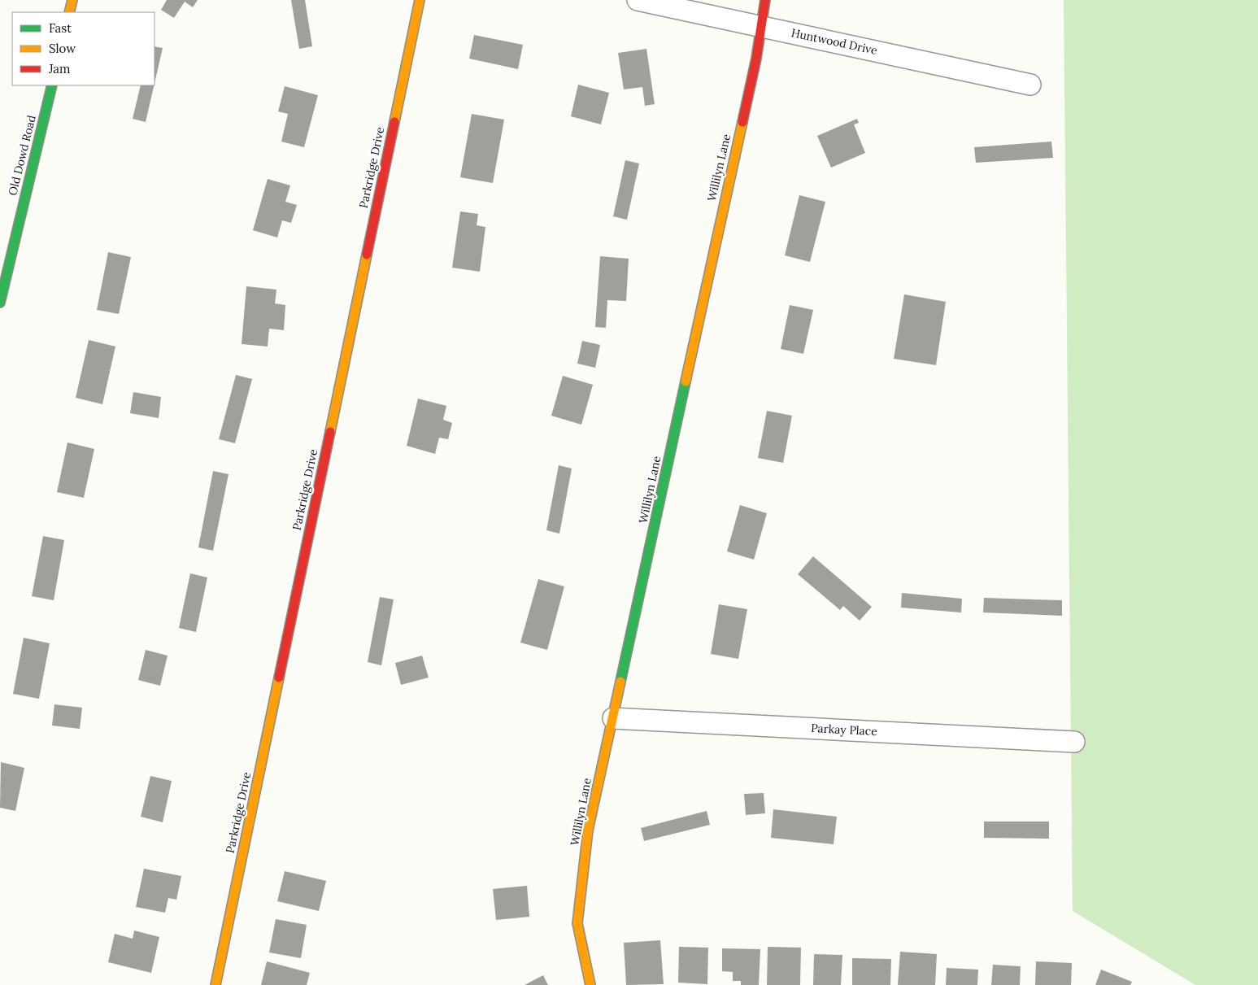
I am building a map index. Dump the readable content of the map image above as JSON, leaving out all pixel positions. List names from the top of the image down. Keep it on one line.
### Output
{"streets":{"street":["Huntwood Drive","Old Dowd Road","Parkridge Drive","Willilyn Lane","Parkay Place"]},"crossings":[["Huntwood Drive","Willilyn Lane"],["Willilyn Lane","Parkay Place"]],"legend":["Fast","Slow","Jam"]}
